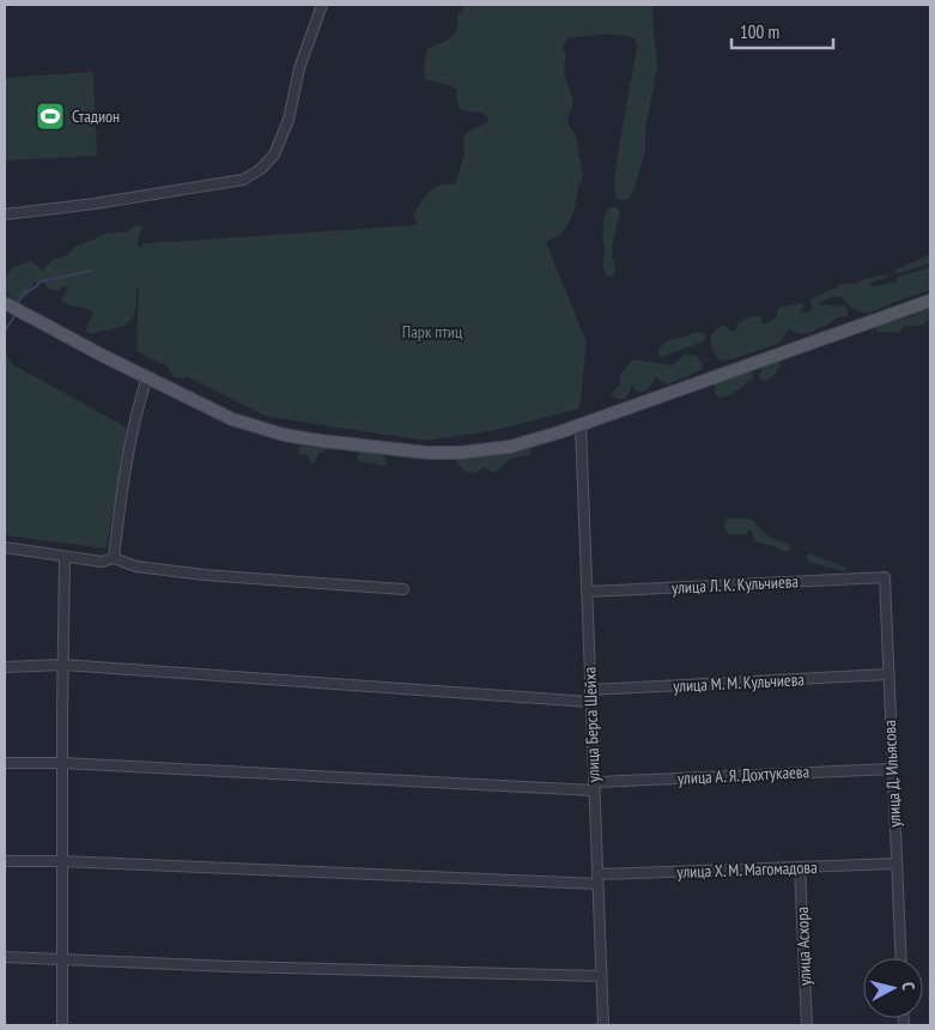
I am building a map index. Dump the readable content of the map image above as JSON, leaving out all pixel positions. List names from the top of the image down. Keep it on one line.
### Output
{"streets":{"street":["улица Л. К. Кульчиева","улица М. М. Кульчиева","улица Берса Шейха","улица Д. Ильясова","улица А. Я. Дохтукаева","улица Х. М. Магомадова","улица Асхора"]},"crossings":[["улица Л. К. Кульчиева","улица Берса Шейха"],["улица Л. К. Кульчиева","улица Д. Ильясова"],["улица М. М. Кульчиева","улица Берса Шейха"],["улица М. М. Кульчиева","улица Д. Ильясова"],["улица Берса Шейха","улица А. Я. Дохтукаева"],["улица Берса Шейха","улица Х. М. Магомадова"],["улица Д. Ильясова","улица А. Я. Дохтукаева"],["улица Д. Ильясова","улица Х. М. Магомадова"],["улица Х. М. Магомадова","улица Асхора"]],"parks":["Парк птиц"],"places":{"sports":["Стадион"]},"scale_bar":"100 m","north":"right"}
